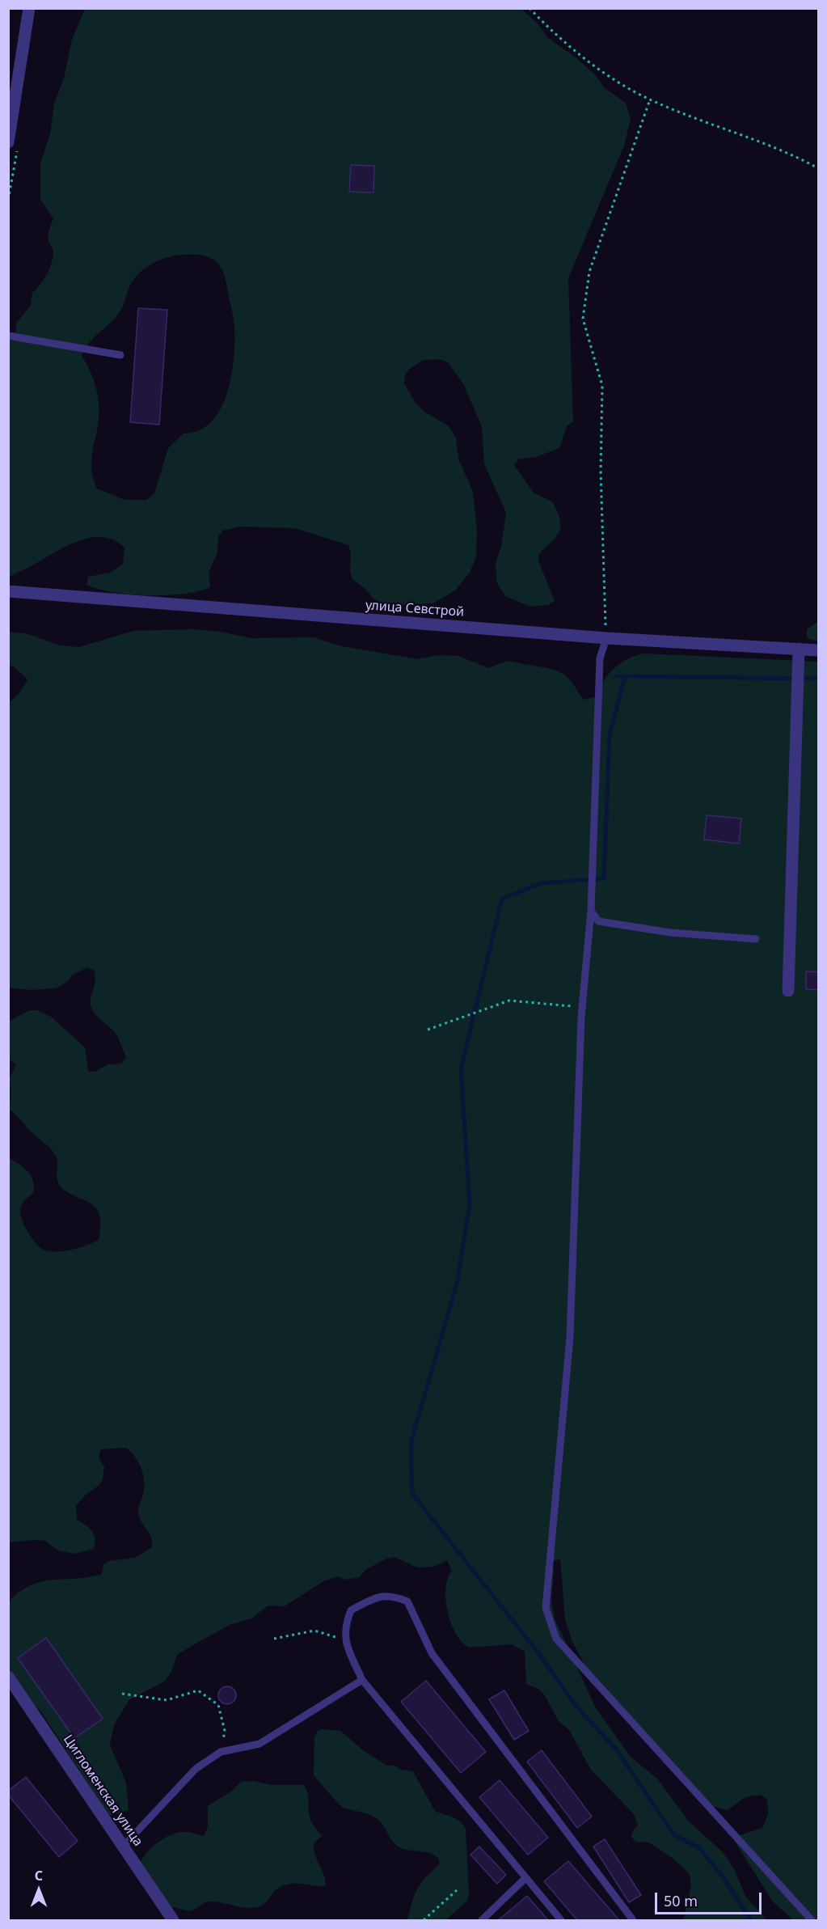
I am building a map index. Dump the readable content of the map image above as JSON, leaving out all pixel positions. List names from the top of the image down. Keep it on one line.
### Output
{"streets":{"street":["улица Севстрой","Цигломенская улица"]},"scale_bar":"50 m","north":"top"}
